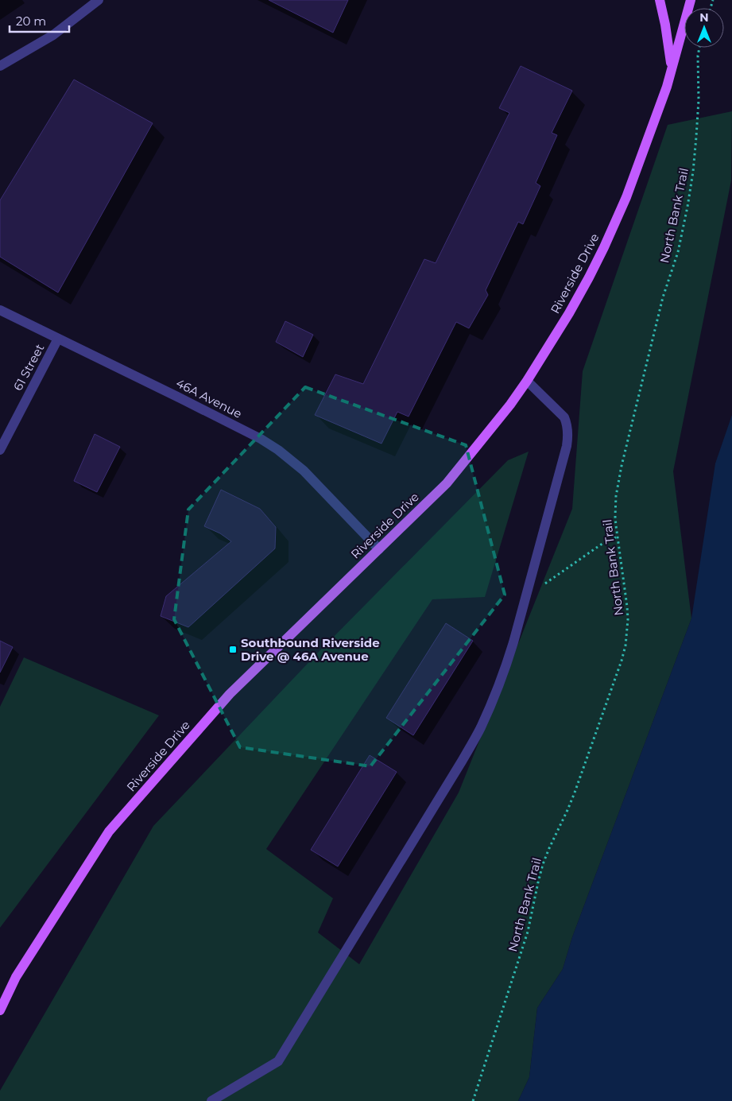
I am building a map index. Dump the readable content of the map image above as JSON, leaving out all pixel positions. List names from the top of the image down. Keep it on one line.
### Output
{"streets":{"main road":["Riverside Drive"],"street":["61 Street","46A Avenue"],"path":["North Bank Trail"]},"crossings":[["Riverside Drive","46A Avenue"],["61 Street","46A Avenue"]],"places":{"transit":["Southbound Riverside Drive @ 46A Avenue"]},"scale_bar":"20 m","north":"top"}
